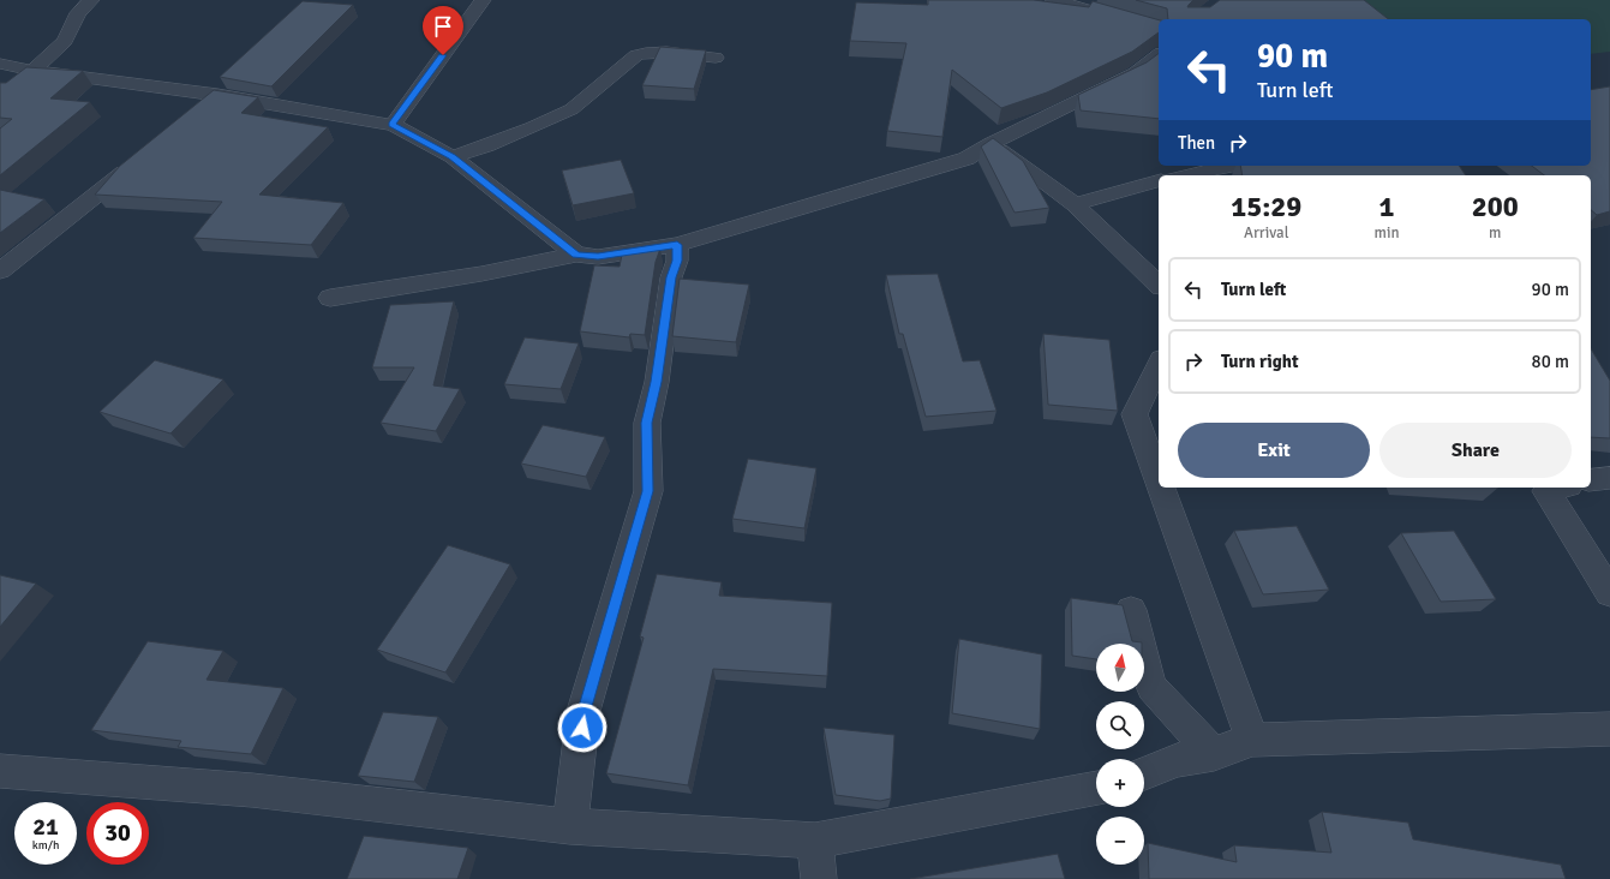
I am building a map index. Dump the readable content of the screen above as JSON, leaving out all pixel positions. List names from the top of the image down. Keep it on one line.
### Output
{"north":"top","page":{"turn":["90 m","Turn left"],"then":"Then","eta":["15:29","Arrival","1","min","200","m"],"list":[{"name":"Turn left","value":"90 m"},{"name":"Turn right","value":"80 m"}],"buttons":["Exit","Share"],"map_buttons":["+","−"],"speed":"21 km/h","limit":"30"}}
